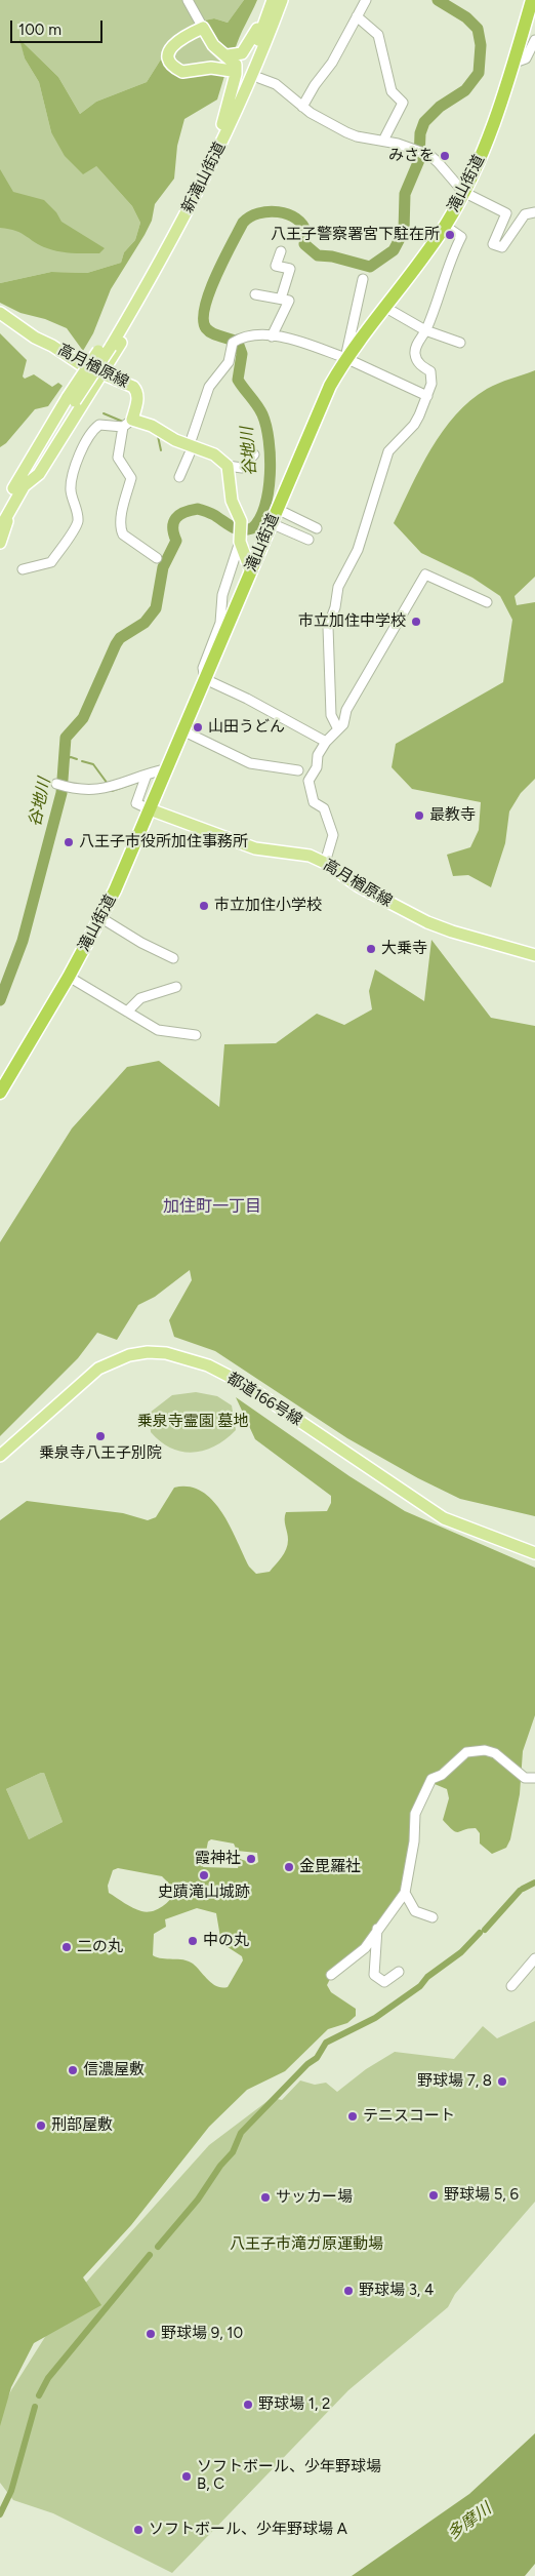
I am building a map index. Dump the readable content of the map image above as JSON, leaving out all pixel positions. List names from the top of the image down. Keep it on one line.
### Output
{"streets":{"highway":["滝山街道"],"main road":["新滝山街道","高月楢原線","都道166号線"]},"crossings":[["滝山街道","高月楢原線"]],"districts":["加住町一丁目"],"water":["谷地川","多摩川"],"parks":["乗泉寺霊園 墓地","八王子市滝ガ原運動場"],"places":["みさを","八王子警察署宮下駐在所","市立加住中学校","山田うどん","最教寺","八王子市役所加住事務所","市立加住小学校","大乗寺","乗泉寺八王子別院","霞神社","金毘羅社","史蹟滝山城跡","中の丸","二の丸","信濃屋敷","野球場 7, 8","テニスコート","刑部屋敷","野球場 5, 6","サッカー場","野球場 3, 4","野球場 9, 10","野球場 1, 2","ソフトボール、少年野球場 B, C","ソフトボール、少年野球場 A"],"scale_bar":"100 m"}
